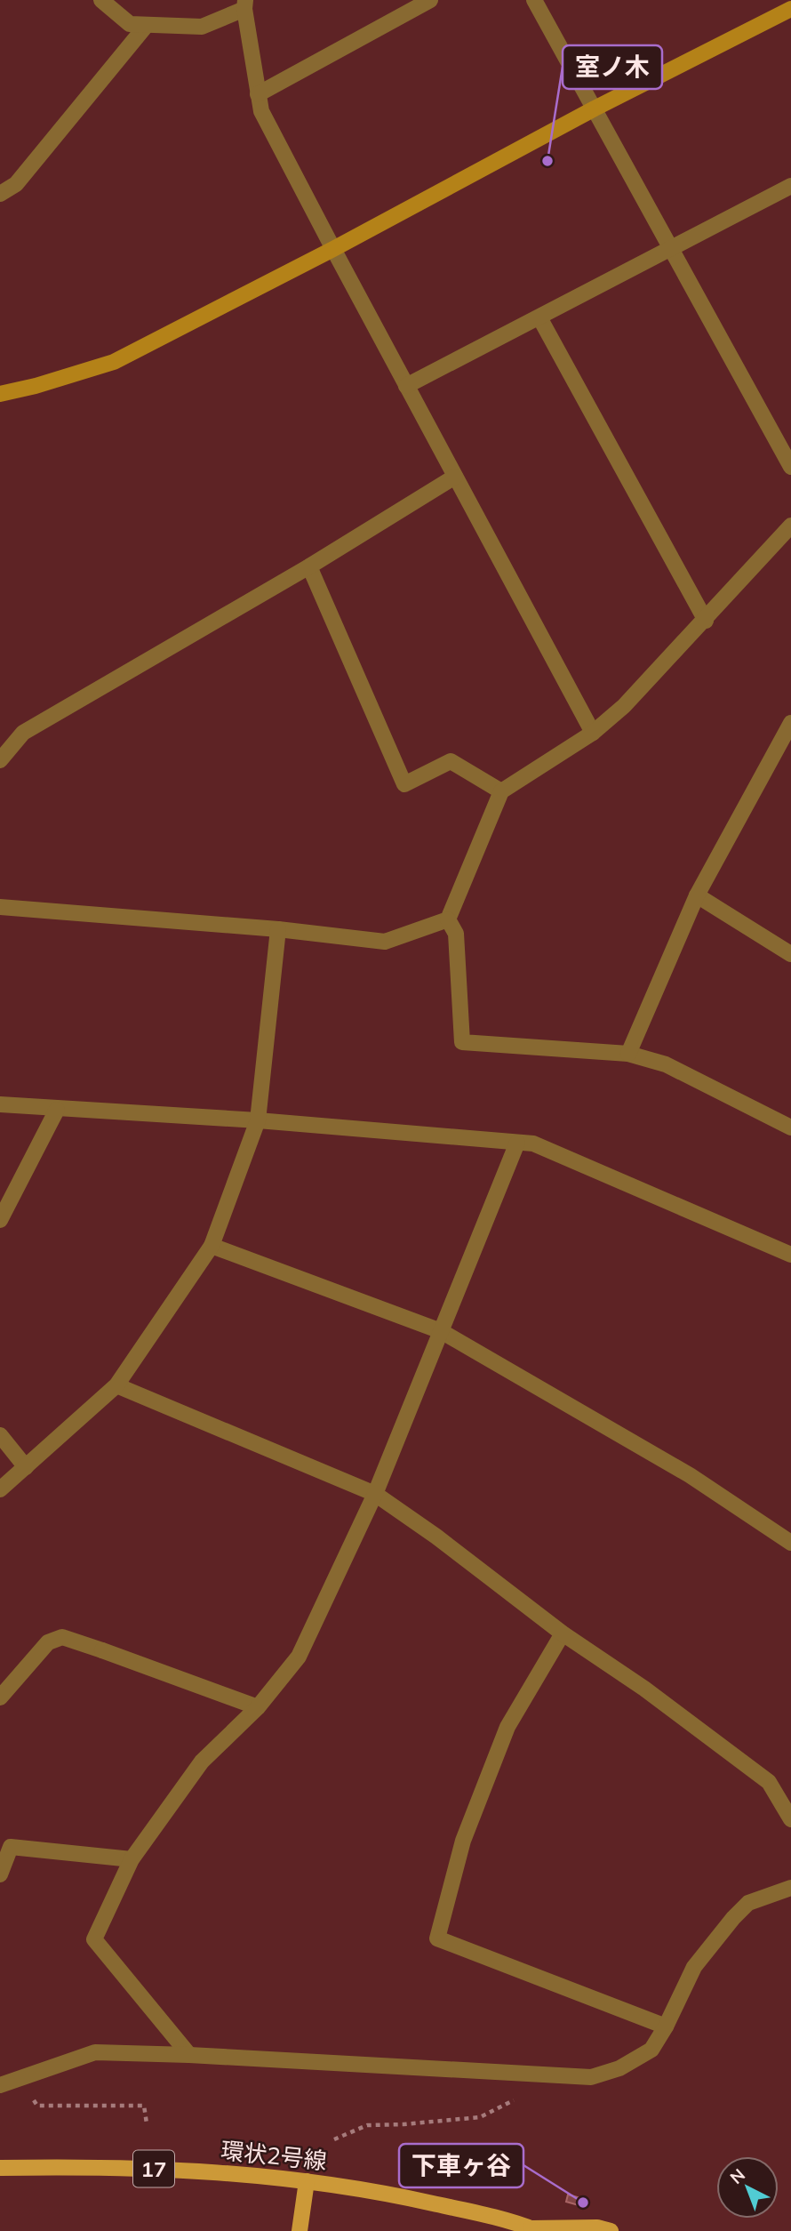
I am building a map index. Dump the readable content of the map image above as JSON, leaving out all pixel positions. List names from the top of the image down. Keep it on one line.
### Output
{"streets":{"main road":["環状2号線","17"]},"places":["室ノ木","下車ヶ谷"],"north":"top left"}
